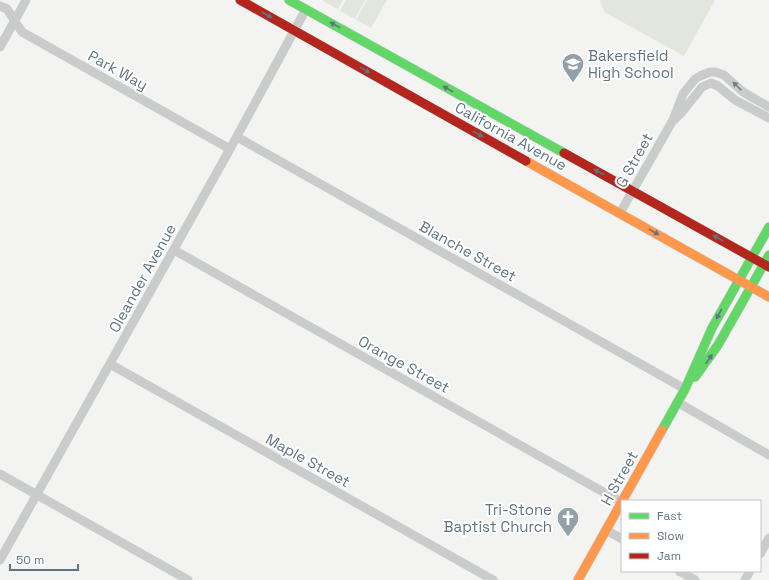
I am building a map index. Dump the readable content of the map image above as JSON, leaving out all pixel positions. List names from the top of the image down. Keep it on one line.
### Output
{"streets":{"main road":["California Avenue","H Street"],"street":["Park Way","G Street","Blanche Street","Oleander Avenue","Orange Street","Maple Street"]},"crossings":[["Park Way","Oleander Avenue"],["California Avenue","G Street"],["California Avenue","Oleander Avenue"],["California Avenue","H Street"],["Blanche Street","Oleander Avenue"],["Blanche Street","H Street"],["Oleander Avenue","Orange Street"],["Oleander Avenue","Maple Street"],["Orange Street","H Street"]],"places":{"school or university":["Bakersfield High School"],"church":["Tri-Stone Baptist Church"]},"legend":["Fast","Slow","Jam"],"scale_bar":"50 m"}
